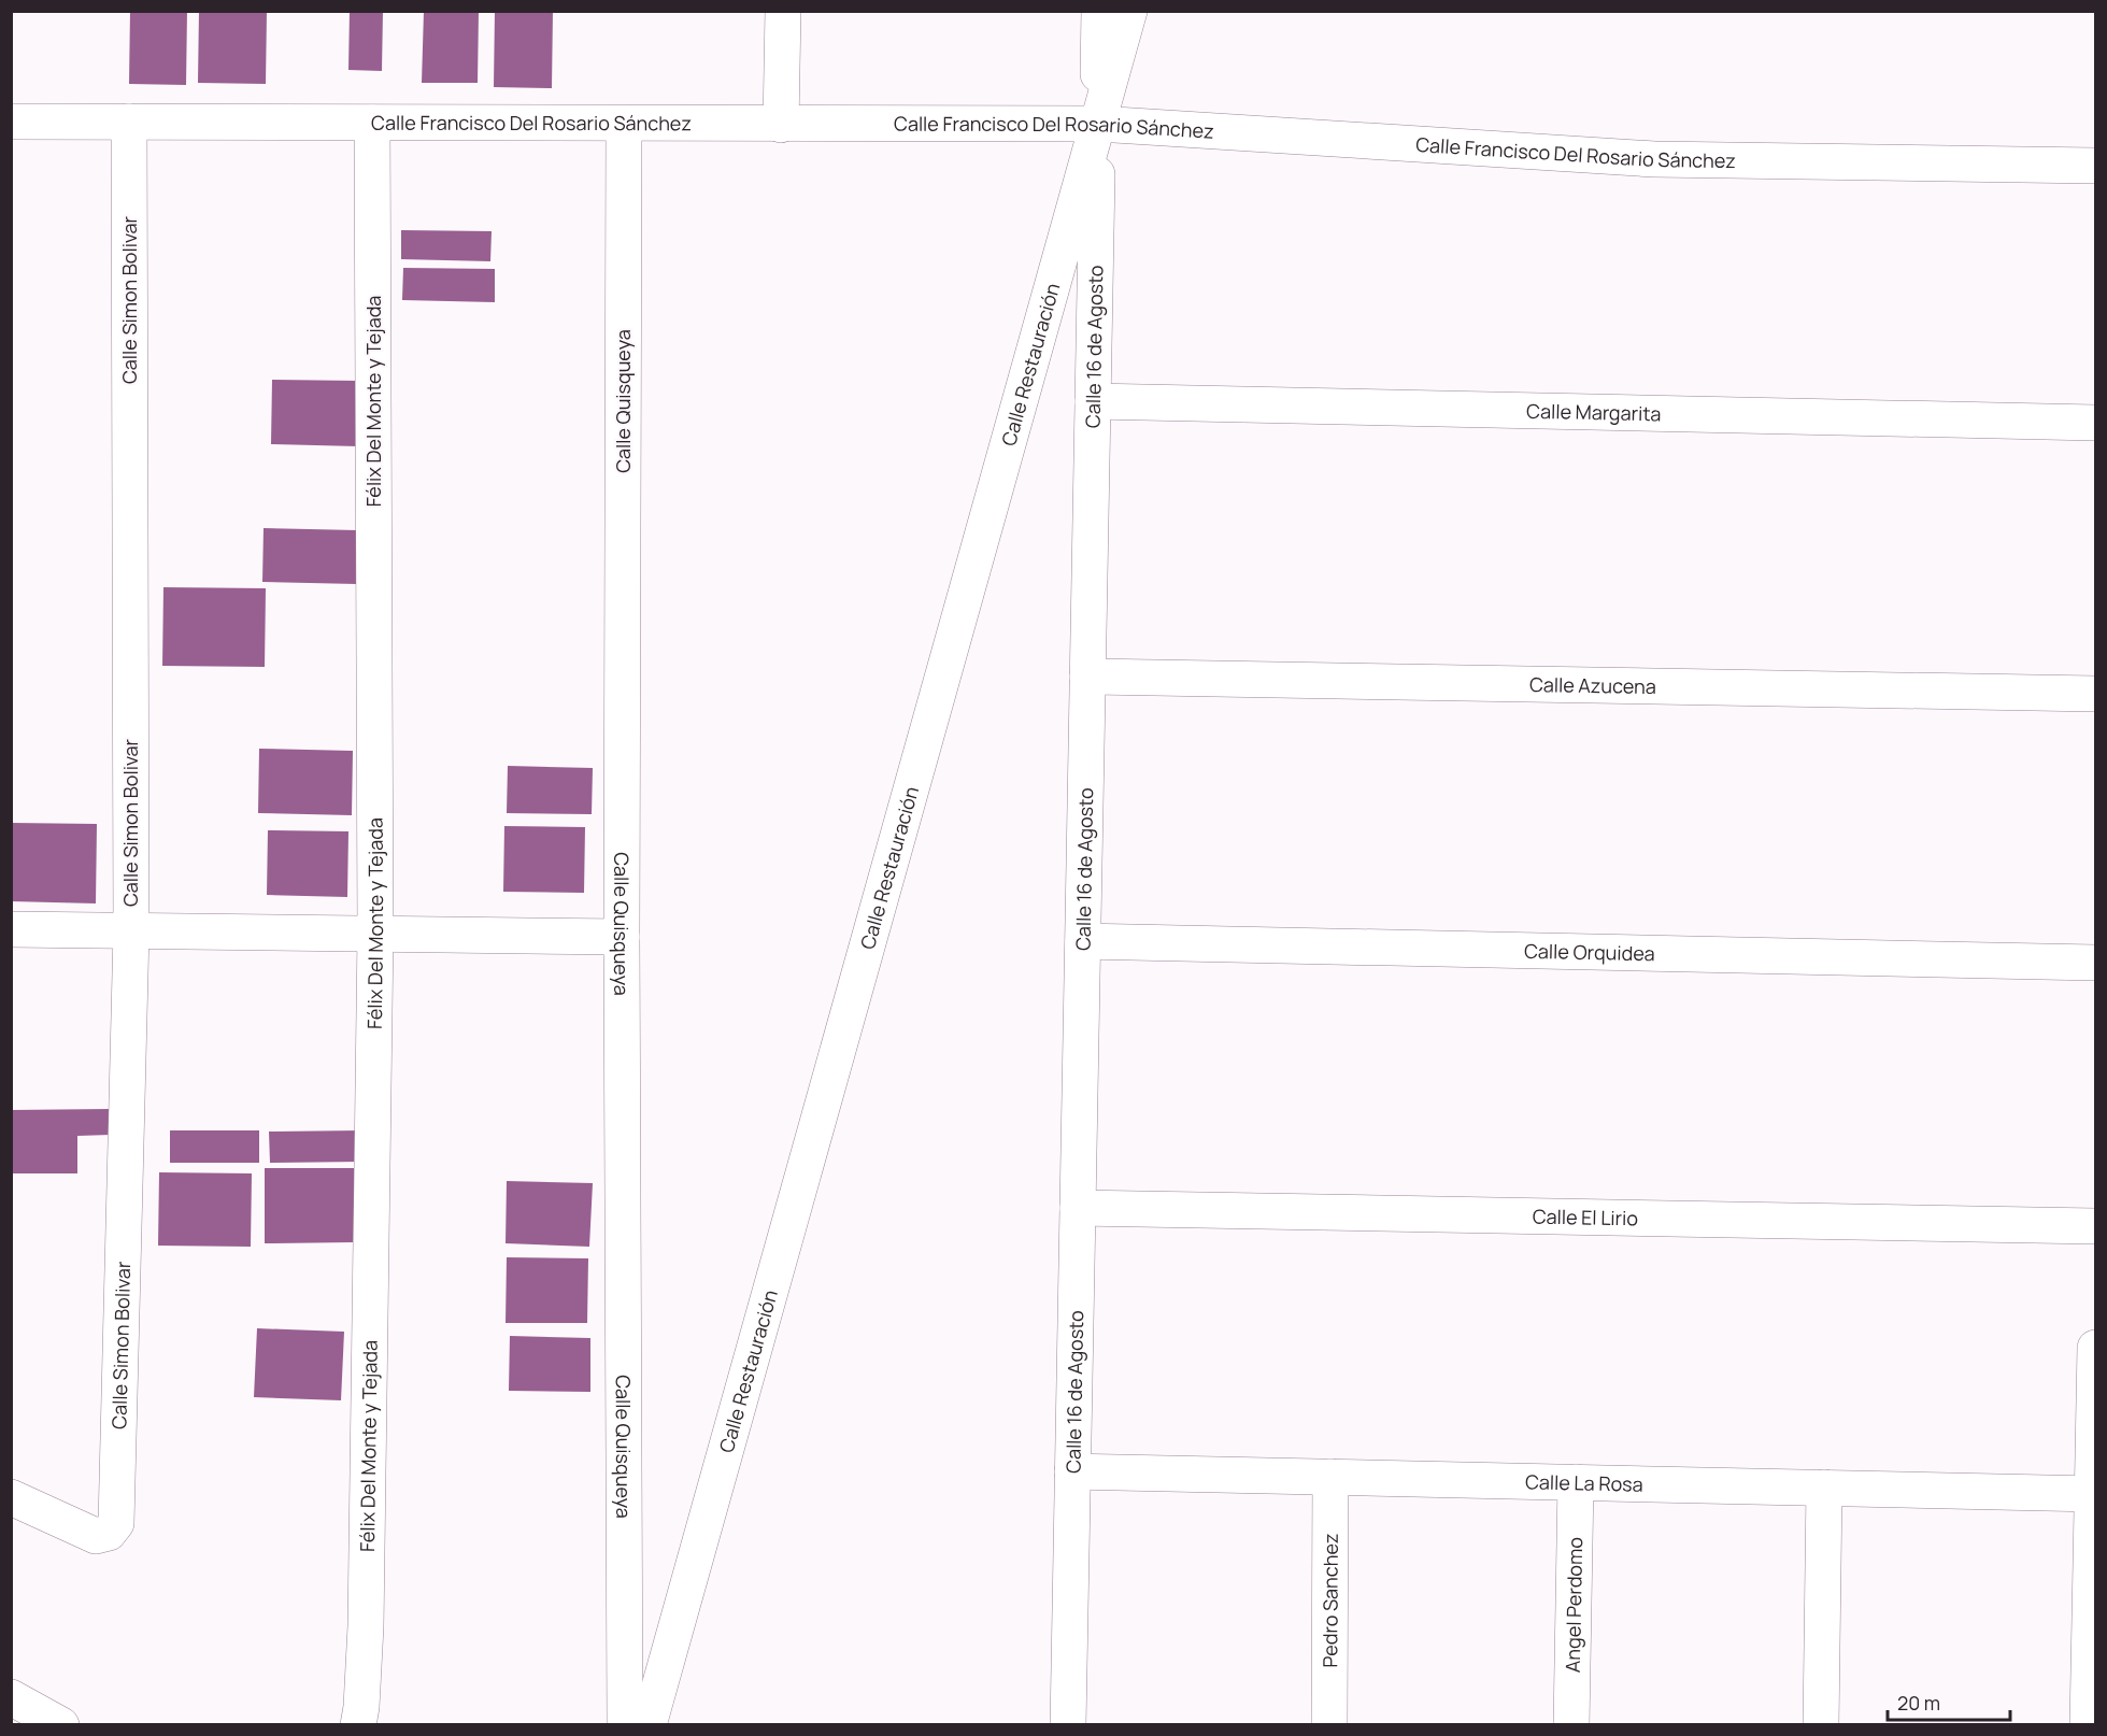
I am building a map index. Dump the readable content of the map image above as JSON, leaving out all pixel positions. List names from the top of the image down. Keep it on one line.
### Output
{"streets":{"street":["Calle Francisco Del Rosario Sánchez","Calle Simon Bolivar","Calle 16 de Agosto","Calle Restauración","Félix Del Monte y Tejada","Calle Quisqueya","Calle Margarita","Calle Azucena","Calle Orquidea","Calle El Lirio","Calle La Rosa","Pedro Sanchez","Angel Perdomo"]},"crossings":[["Calle Francisco Del Rosario Sánchez","Calle Simon Bolivar"],["Calle Francisco Del Rosario Sánchez","Calle 16 de Agosto"],["Calle Francisco Del Rosario Sánchez","Calle Restauración"],["Calle Francisco Del Rosario Sánchez","Félix Del Monte y Tejada"],["Calle Francisco Del Rosario Sánchez","Calle Quisqueya"],["Calle 16 de Agosto","Calle Restauración"],["Calle 16 de Agosto","Calle Margarita"],["Calle 16 de Agosto","Calle Azucena"],["Calle 16 de Agosto","Calle Orquidea"],["Calle 16 de Agosto","Calle El Lirio"],["Calle 16 de Agosto","Calle La Rosa"],["Calle La Rosa","Pedro Sanchez"],["Calle La Rosa","Angel Perdomo"]],"scale_bar":"20 m"}
